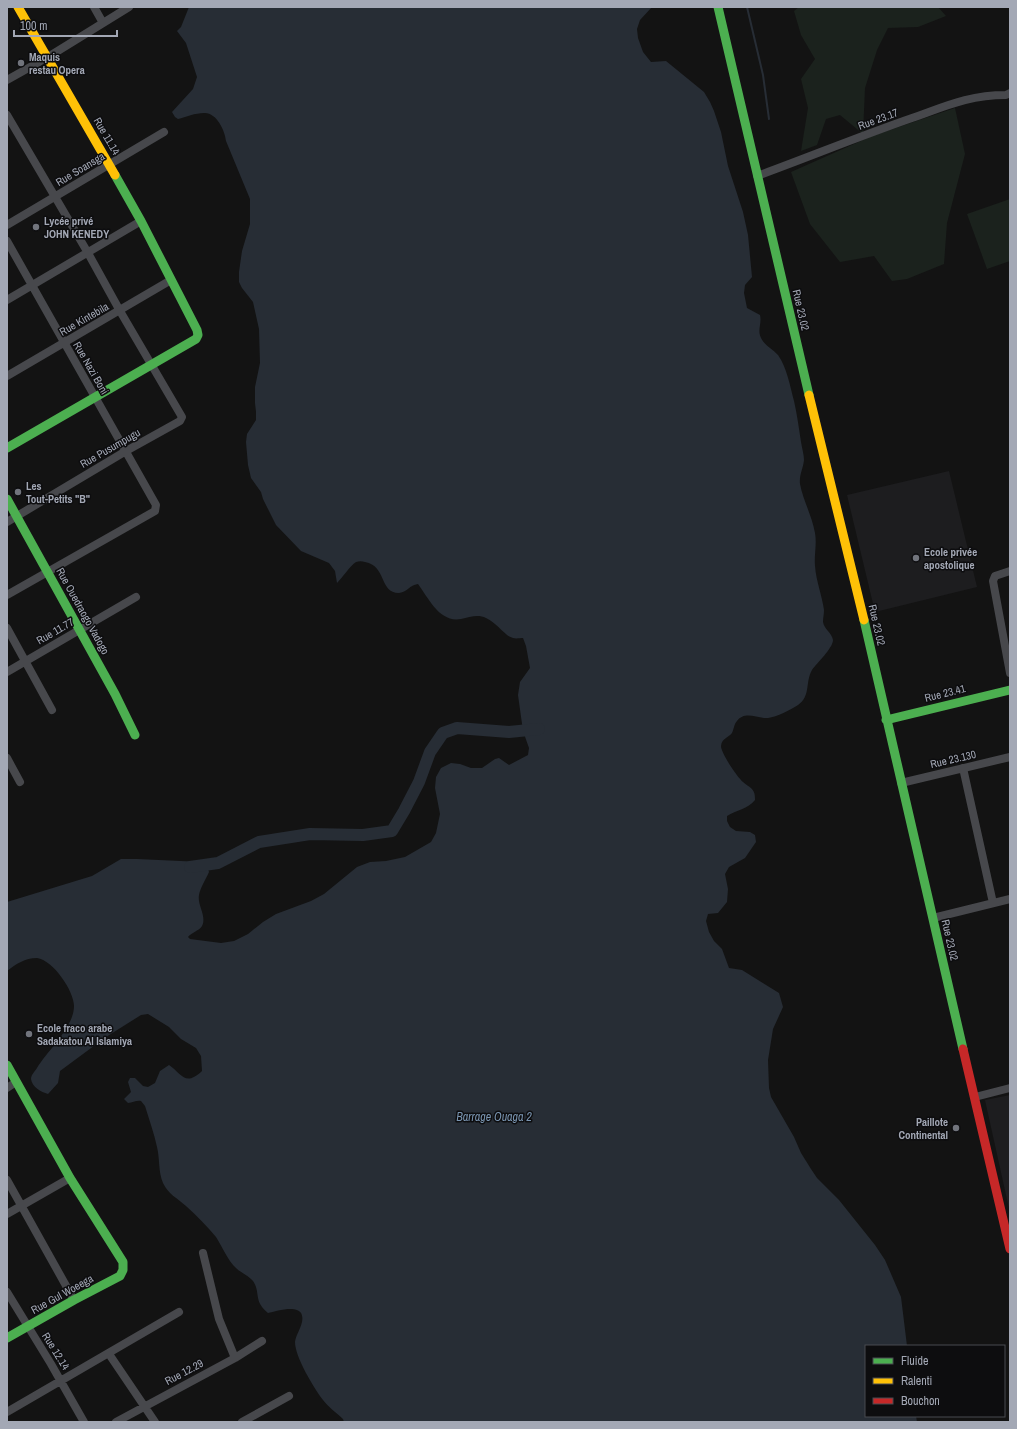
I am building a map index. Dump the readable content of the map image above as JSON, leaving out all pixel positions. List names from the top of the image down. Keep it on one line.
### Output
{"streets":{"street":["Rue 23.17","Rue 11.14","Rue Soansga","Rue 23.02","Rue Kintebila","Rue Nazi Boni","Rue Pusumpugu","Rue Ouedraogo Vadogo","Rue 11.77","Rue 23.41","Rue 23.130","Rue Gul Woeega","Rue 12.14","Rue 12.29"]},"crossings":[["Rue 23.17","Rue 23.02"],["Rue 11.14","Rue Soansga"],["Rue 11.14","Rue Kintebila"],["Rue 11.14","Rue Pusumpugu"],["Rue 23.02","Rue 23.41"],["Rue 23.02","Rue 23.130"],["Rue Kintebila","Rue Nazi Boni"],["Rue Nazi Boni","Rue Pusumpugu"],["Rue Nazi Boni","Rue Ouedraogo Vadogo"],["Rue Pusumpugu","Rue Ouedraogo Vadogo"],["Rue Ouedraogo Vadogo","Rue 11.77"],["Rue Gul Woeega","Rue 12.14"]],"water":["Barrage Ouaga 2"],"places":["Maquis restau Opera","Lycée privé JOHN KENEDY","Les Tout-Petits \"B\"","Ecole privée apostolique","Ecole fraco arabe Sadakatou Al Islamiya","Paillote Continental"],"legend":["Fluide","Ralenti","Bouchon"],"scale_bar":"100 m"}
